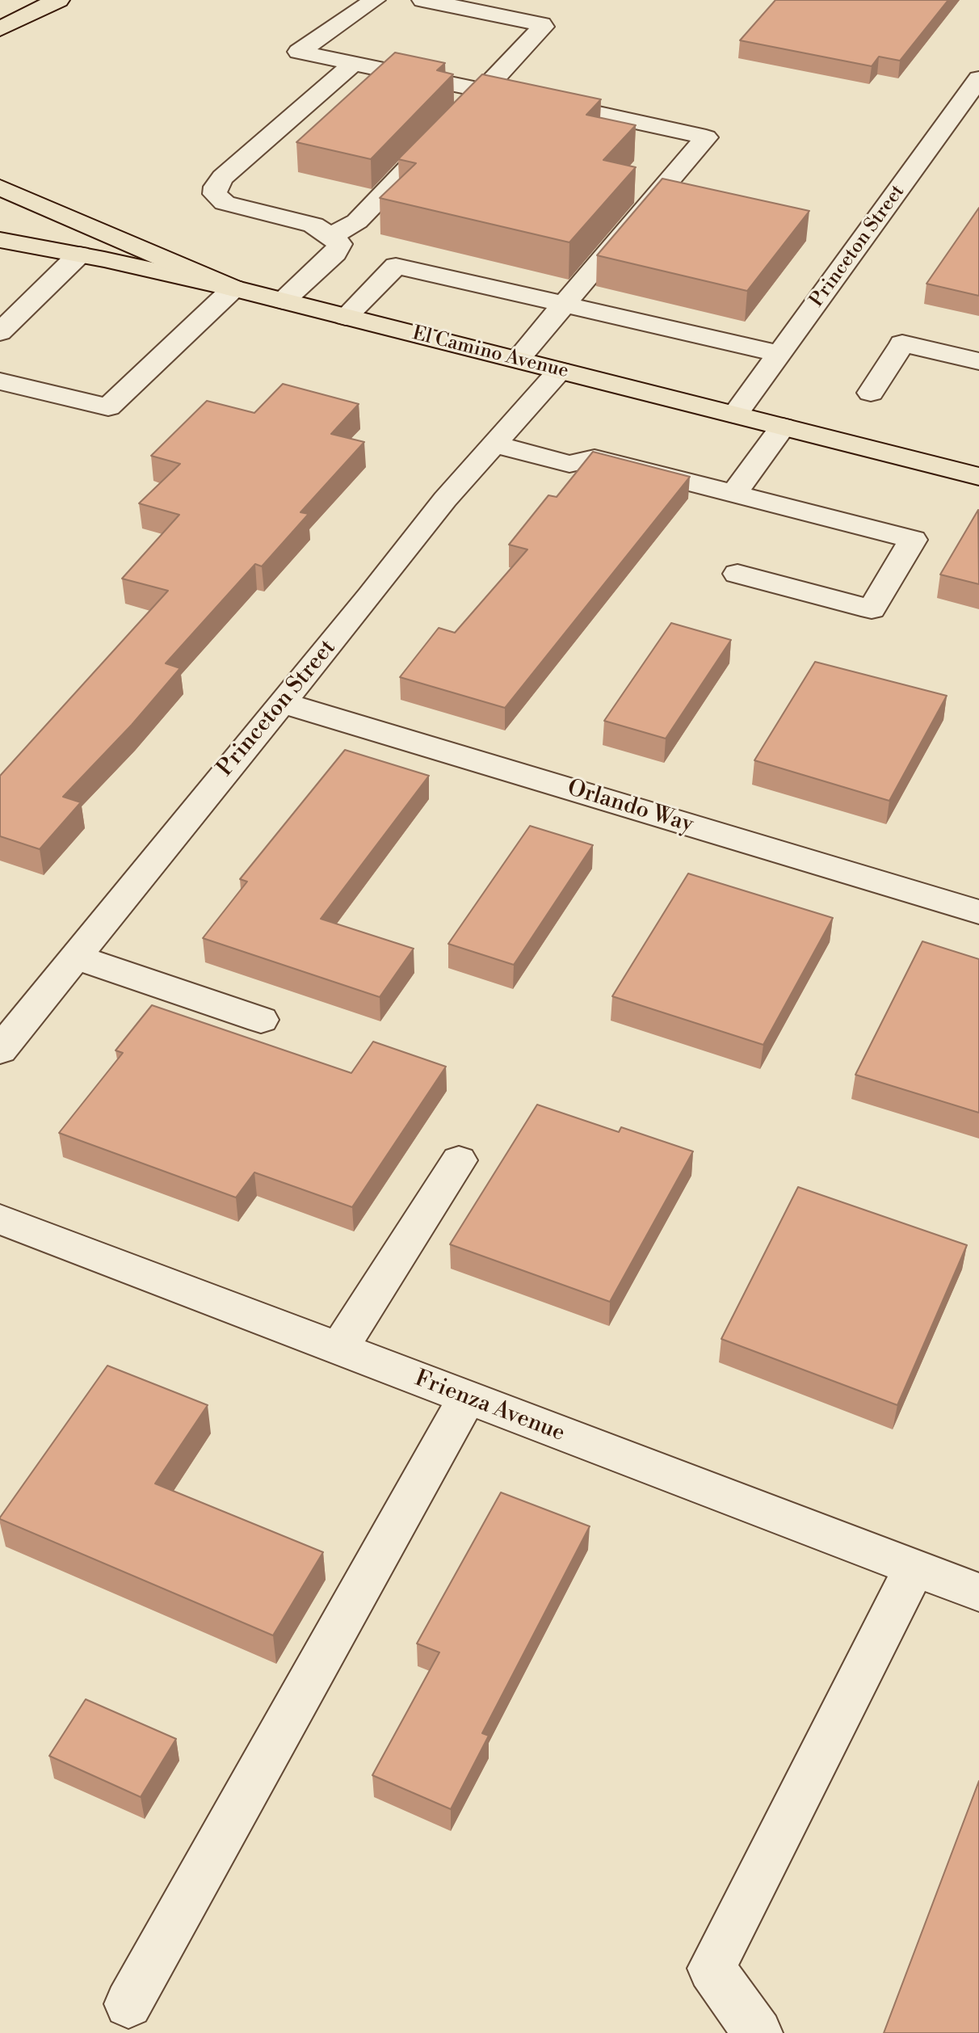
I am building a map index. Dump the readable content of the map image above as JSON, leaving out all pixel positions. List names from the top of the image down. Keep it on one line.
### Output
{"streets":{"main road":["El Camino Avenue"],"street":["Princeton Street","Orlando Way","Frienza Avenue"]},"crossings":[["Princeton Street","El Camino Avenue"],["Princeton Street","Orlando Way"]]}
